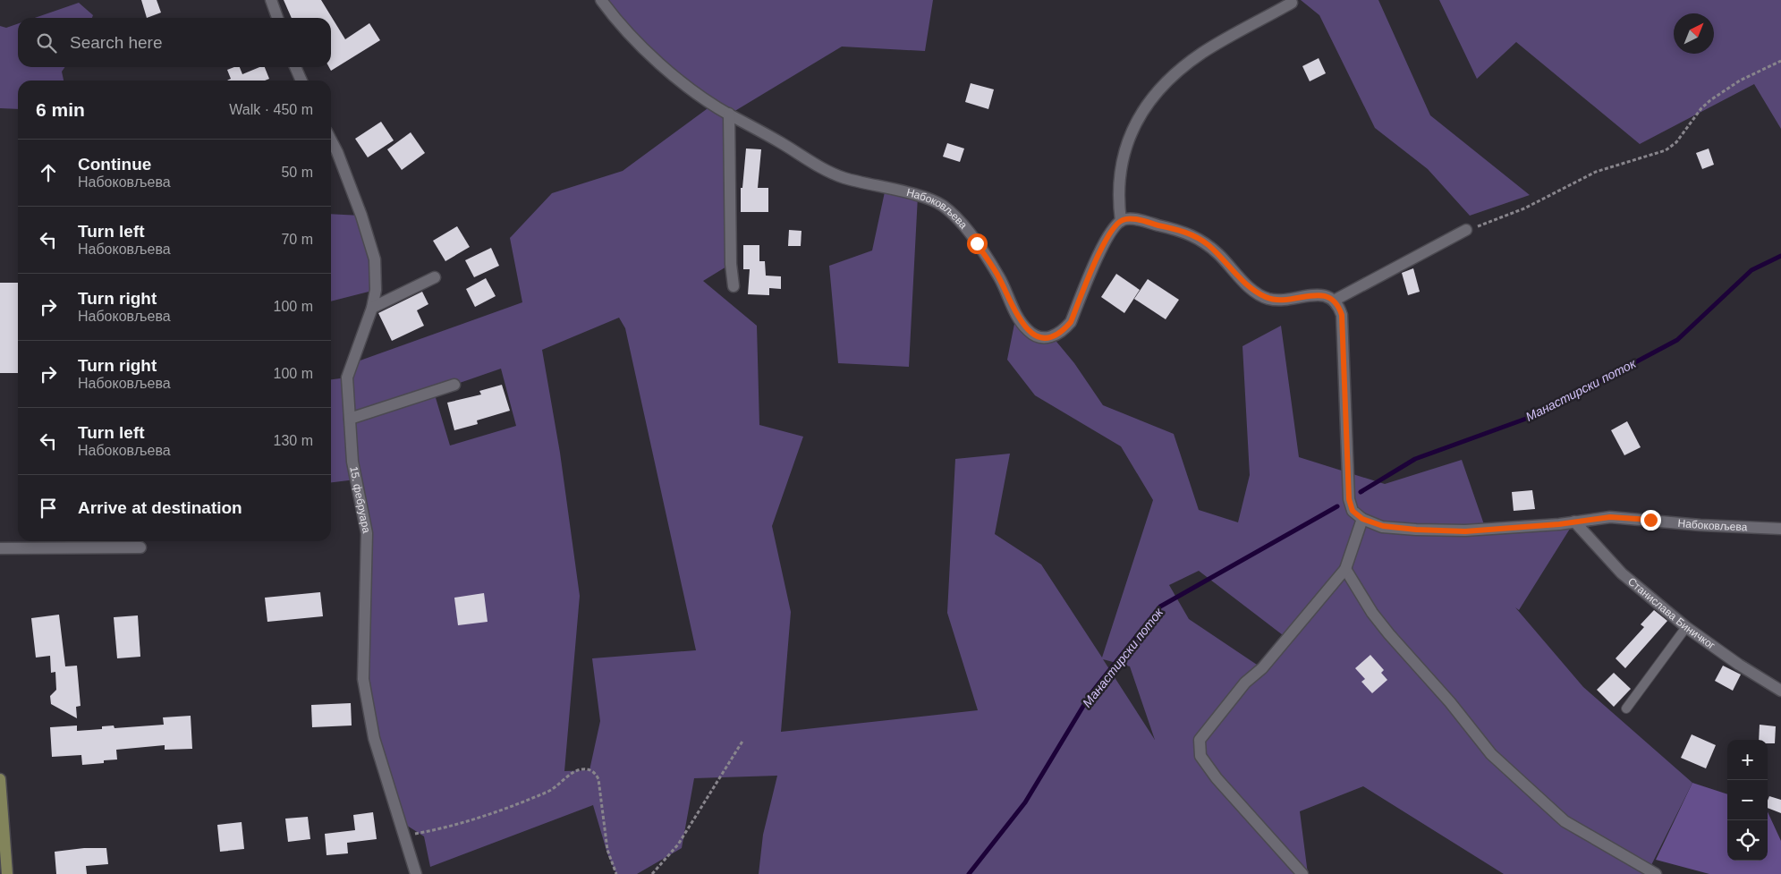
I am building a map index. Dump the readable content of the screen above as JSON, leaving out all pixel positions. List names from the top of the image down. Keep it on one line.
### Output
{"streets":{"street":["Набоковљева","15. фебруара","Станислава Биничког"]},"crossings":[["Набоковљева","Станислава Биничког"]],"water":["Манастирски поток"],"north":"top right","page":{"search":"Search here","heading":["6 min","Walk · 450 m"],"list":[["Continue","Набоковљева","50 m"],["Turn left","Набоковљева","70 m"],["Turn right","Набоковљева","100 m"],["Turn right","Набоковљева","100 m"],["Turn left","Набоковљева","130 m"],"Arrive at destination"],"map_buttons":["+","−"]}}
